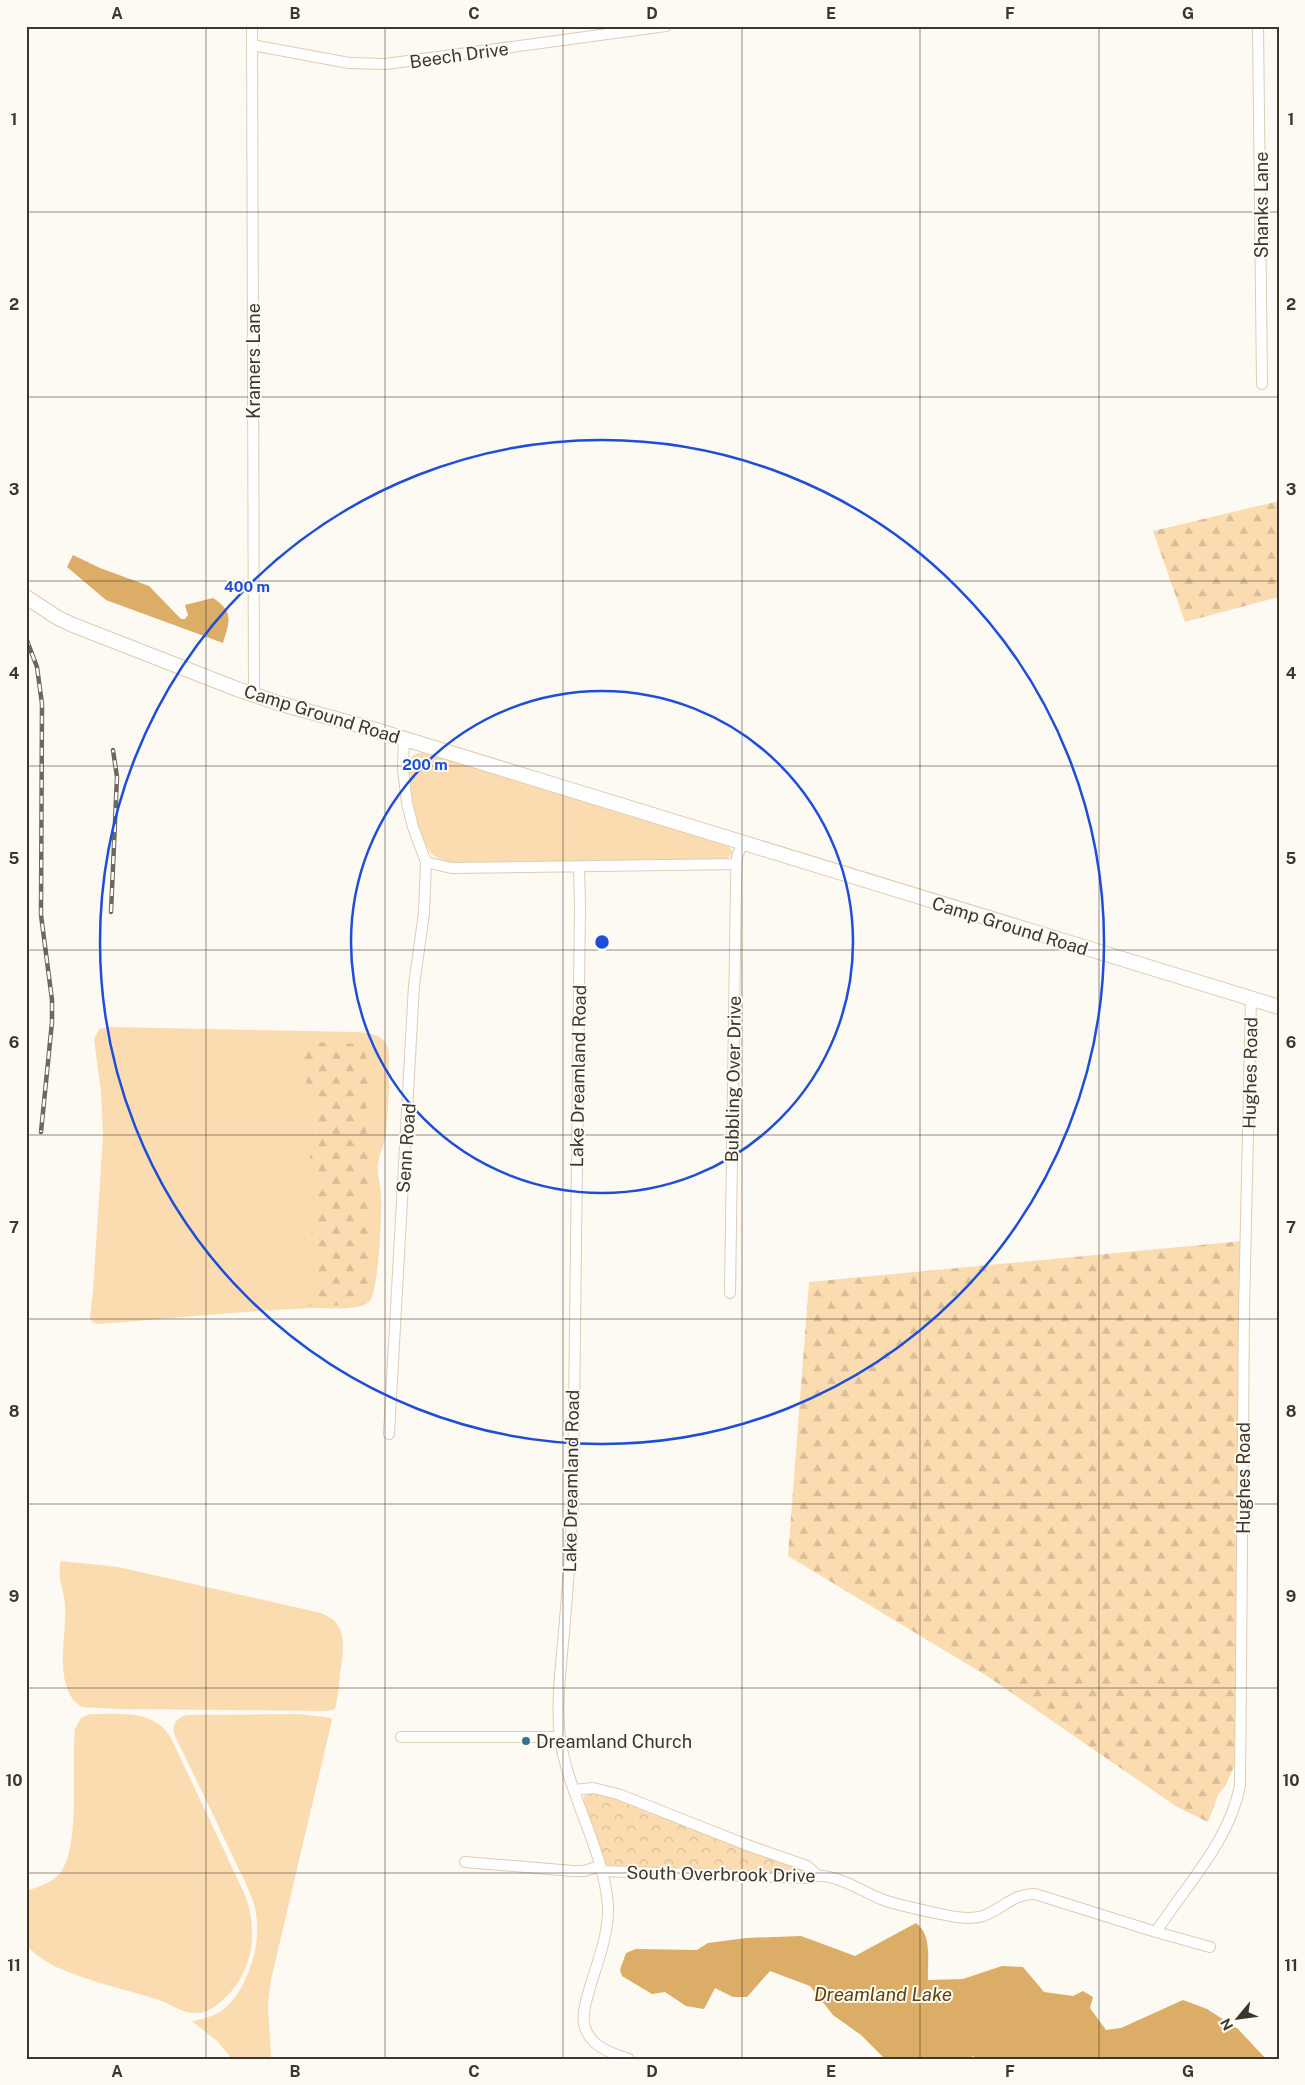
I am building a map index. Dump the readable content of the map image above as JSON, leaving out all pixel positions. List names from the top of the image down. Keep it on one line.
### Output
{"streets":{"street":["Beech Drive","Shanks Lane","Kramers Lane","Camp Ground Road","Hughes Road","Lake Dreamland Road","Bubbling Over Drive","Senn Road","South Overbrook Drive"]},"crossings":[["Beech Drive","Kramers Lane"],["Kramers Lane","Camp Ground Road"],["Camp Ground Road","Hughes Road"],["Hughes Road","South Overbrook Drive"],["Lake Dreamland Road","South Overbrook Drive"]],"water":["Dreamland Lake"],"places":["Dreamland Church"],"north":"bottom left","grid":{"columns":["A","B","C","D","E","F","G"],"rows":["1","2","3","4","5","6","7","8","9","10","11"]},"rings":["400 m","200 m"]}
